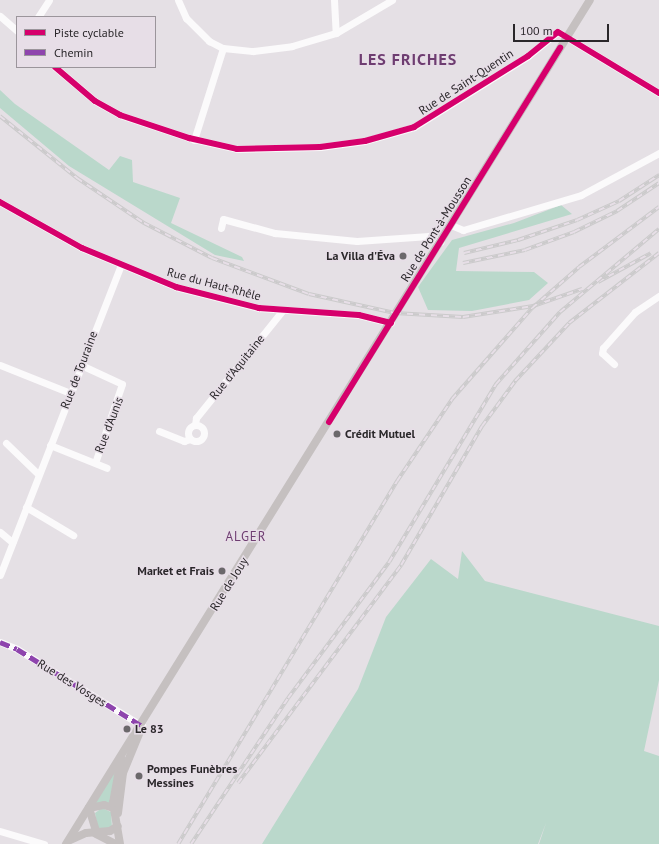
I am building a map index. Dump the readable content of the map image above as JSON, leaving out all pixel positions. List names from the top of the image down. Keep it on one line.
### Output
{"streets":{"main road":["Rue de Pont-à-Mousson","Rue de Jouy"],"street":["Rue de Saint-Quentin","Rue du Haut-Rhêle","Rue d'Aquitaine","Rue de Touraine","Rue d'Aunis","Rue des Vosges"]},"crossings":[["Rue de Saint-Quentin","Rue de Pont-à-Mousson"],["Rue de Pont-à-Mousson","Rue du Haut-Rhêle"],["Rue de Pont-à-Mousson","Rue de Jouy"],["Rue du Haut-Rhêle","Rue d'Aquitaine"],["Rue du Haut-Rhêle","Rue de Touraine"],["Rue de Touraine","Rue d'Aunis"],["Rue de Jouy","Rue des Vosges"]],"districts":["LES FRICHES","ALGER"],"places":["La Villa d'Éva","Crédit Mutuel","Market et Frais","Le 83","Pompes Funèbres Messines"],"legend":["Piste cyclable","Chemin"],"scale_bar":"100 m"}
